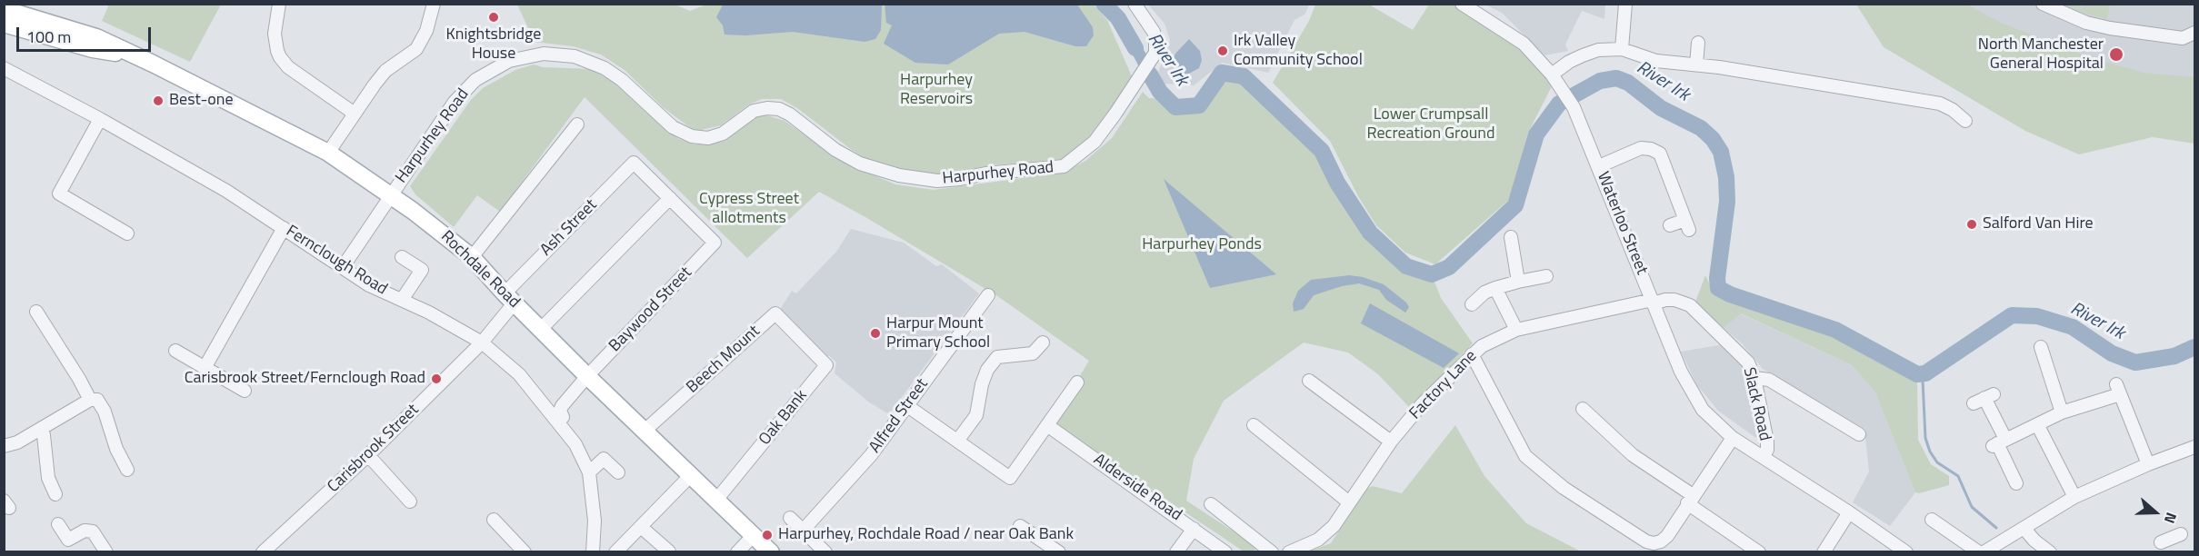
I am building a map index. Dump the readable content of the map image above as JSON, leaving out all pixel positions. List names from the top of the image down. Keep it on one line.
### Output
{"streets":{"main road":["Rochdale Road"],"street":["Harpurhey Road","Waterloo Street","Ash Street","Fernclough Road","Baywood Street","Beech Mount","Factory Lane","Slack Road","Alfred Street","Oak Bank","Carisbrook Street","Alderside Road"]},"crossings":[["Harpurhey Road","Fernclough Road"],["Harpurhey Road","Rochdale Road"],["Waterloo Street","Factory Lane"],["Waterloo Street","Slack Road"],["Ash Street","Fernclough Road"],["Ash Street","Rochdale Road"],["Ash Street","Baywood Street"],["Ash Street","Carisbrook Street"],["Fernclough Road","Baywood Street"],["Fernclough Road","Carisbrook Street"],["Rochdale Road","Baywood Street"],["Rochdale Road","Beech Mount"],["Rochdale Road","Oak Bank"],["Beech Mount","Oak Bank"],["Factory Lane","Slack Road"]],"water":["River Irk"],"parks":["Harpurhey Reservoirs","Lower Crumpsall Recreation Ground","Cypress Street allotments","Harpurhey Ponds"],"places":["Knightsbridge House","Irk Valley Community School","North Manchester General Hospital","Best-one","Salford Van Hire","Harpur Mount Primary School","Carisbrook Street/Fernclough Road","Harpurhey, Rochdale Road / near Oak Bank"],"scale_bar":"100 m","north":"right"}
